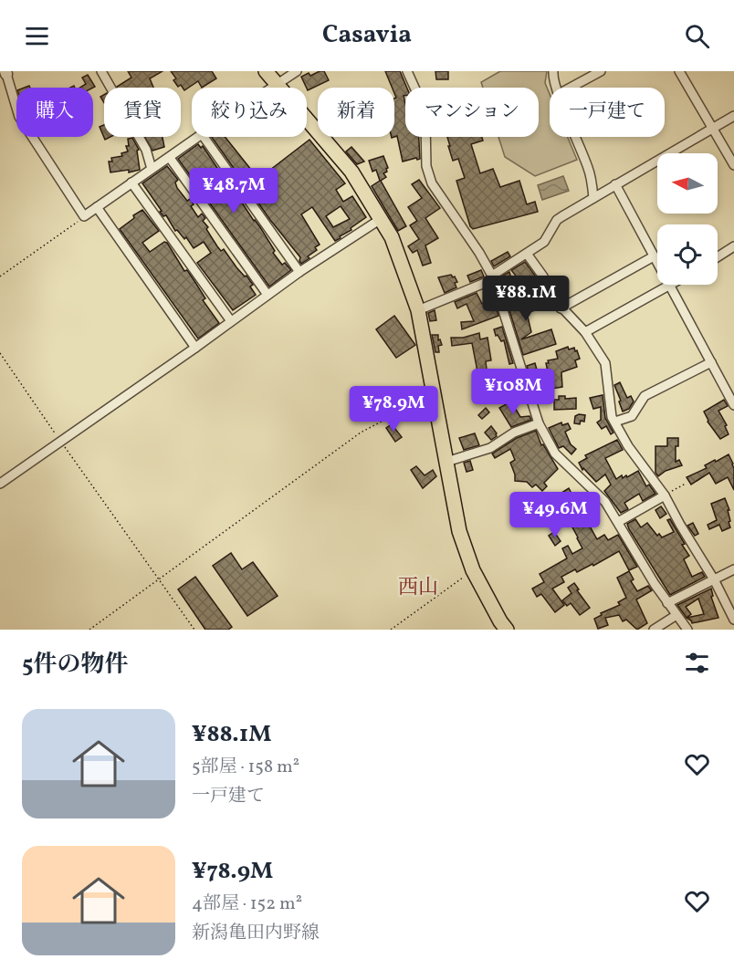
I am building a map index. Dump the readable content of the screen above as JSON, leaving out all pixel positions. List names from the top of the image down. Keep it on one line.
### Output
{"districts":["西山"],"north":"left","page":{"header":"Casavia","chip":["購入","賃貸","絞り込み","新着","マンション","一戸建て"],"price":["¥48.7M","¥88.1M","¥108M","¥78.9M","¥49.6M"],"heading":"5件の物件","list":[{"name":"¥88.1M","note":"5部屋 · 158 m² · 一戸建て"},{"name":"¥78.9M","note":"4部屋 · 152 m² · 新潟亀田内野線"}]}}
